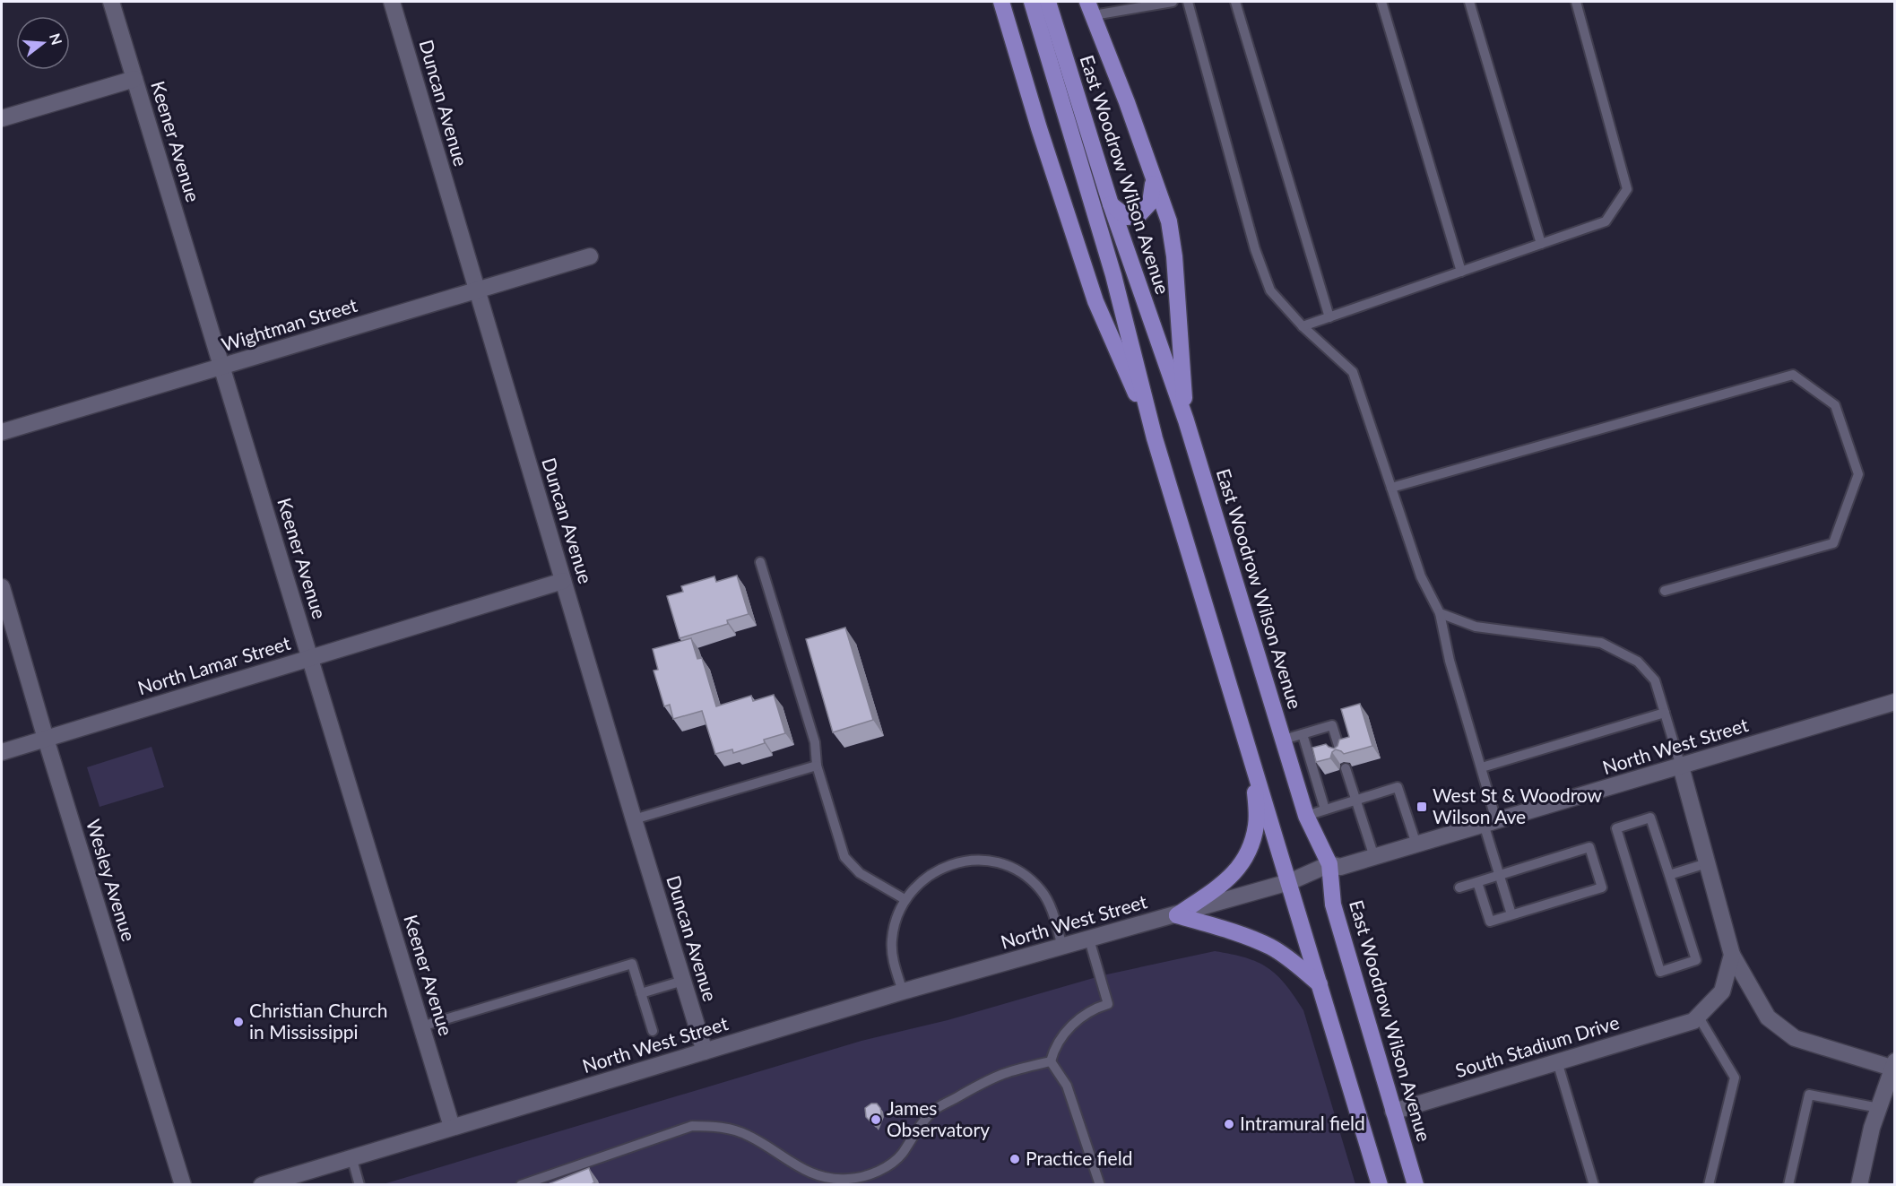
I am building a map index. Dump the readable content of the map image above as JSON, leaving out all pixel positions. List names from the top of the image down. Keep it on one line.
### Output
{"streets":{"main road":["East Woodrow Wilson Avenue"],"street":["Duncan Avenue","Keener Avenue","Wightman Street","North Lamar Street","North West Street","Wesley Avenue","South Stadium Drive"]},"crossings":[["Duncan Avenue","Wightman Street"],["Duncan Avenue","North Lamar Street"],["Duncan Avenue","North West Street"],["Keener Avenue","Wightman Street"],["Keener Avenue","North Lamar Street"],["Keener Avenue","North West Street"],["East Woodrow Wilson Avenue","North West Street"],["East Woodrow Wilson Avenue","South Stadium Drive"],["North Lamar Street","Wesley Avenue"]],"places":{"transit":["West St & Woodrow Wilson Ave"],"other":["Christian Church in Mississippi","James Observatory","Intramural field","Practice field"]},"north":"right"}
